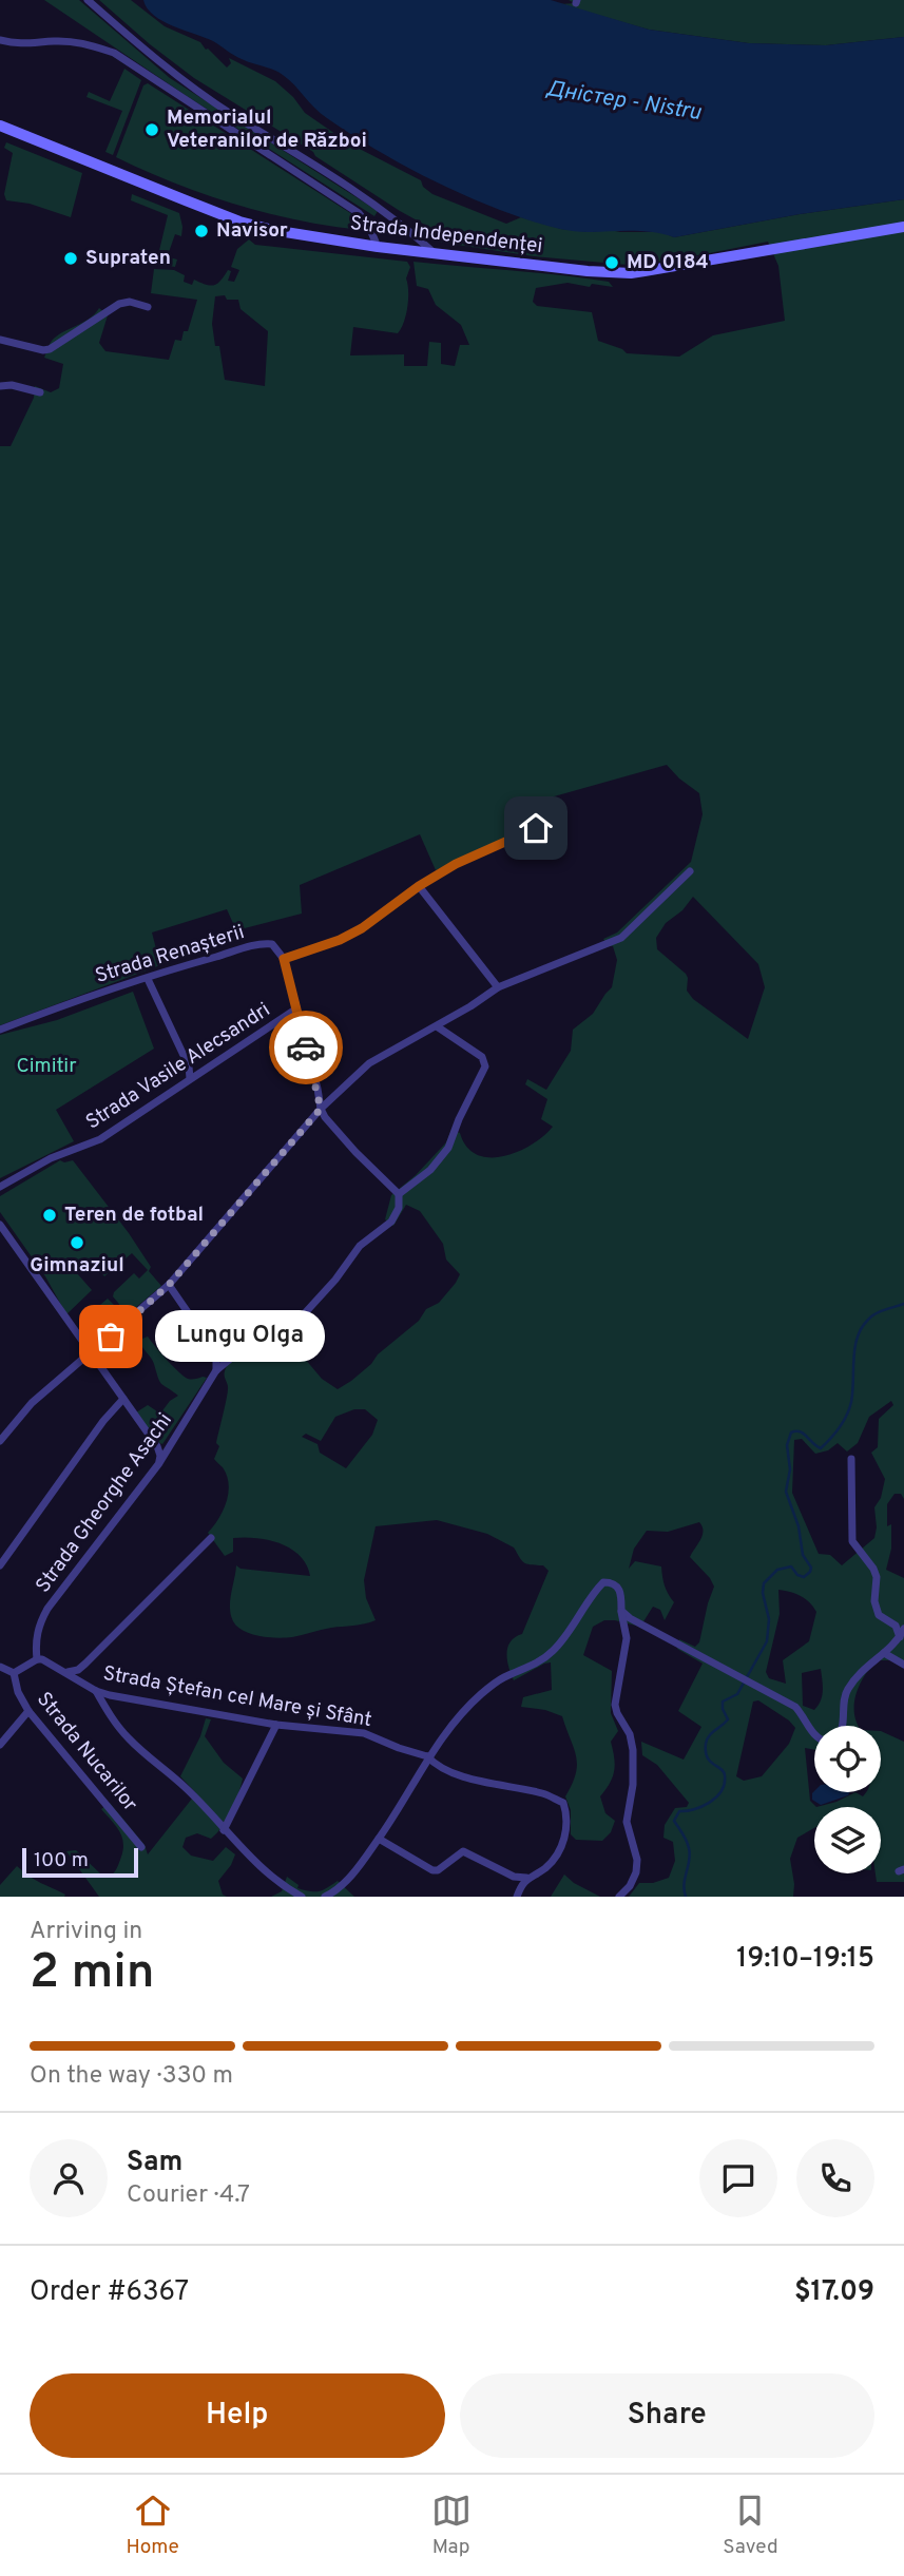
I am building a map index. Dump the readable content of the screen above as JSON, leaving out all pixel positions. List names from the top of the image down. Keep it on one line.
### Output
{"streets":{"main road":["Strada Independenței"],"street":["Strada Renașterii","Strada Vasile Alecsandri","Strada Gheorghe Asachi","Strada Ștefan cel Mare și Sfânt","Strada Nucarilor"]},"crossings":[["Strada Gheorghe Asachi","Strada Ștefan cel Mare și Sfânt"]],"water":["Дністер - Nistru"],"parks":["Cimitir"],"places":["Memorialul Veteranilor de Război","Navisor","Supraten","MD 0184","Teren de fotbal","Gimnaziul","Lungu Olga"],"scale_bar":"100 m","page":{"bubble":"Lungu Olga","scale":"100 m","heading":["2 min","Arriving in","19:10–19:15"],"panel":["Sam","Courier · 4.7","Order #6367","$17.09"],"bar":"On the way · 330 m","buttons":["Help","Share"],"tabs":["Home","Map","Saved"]}}
